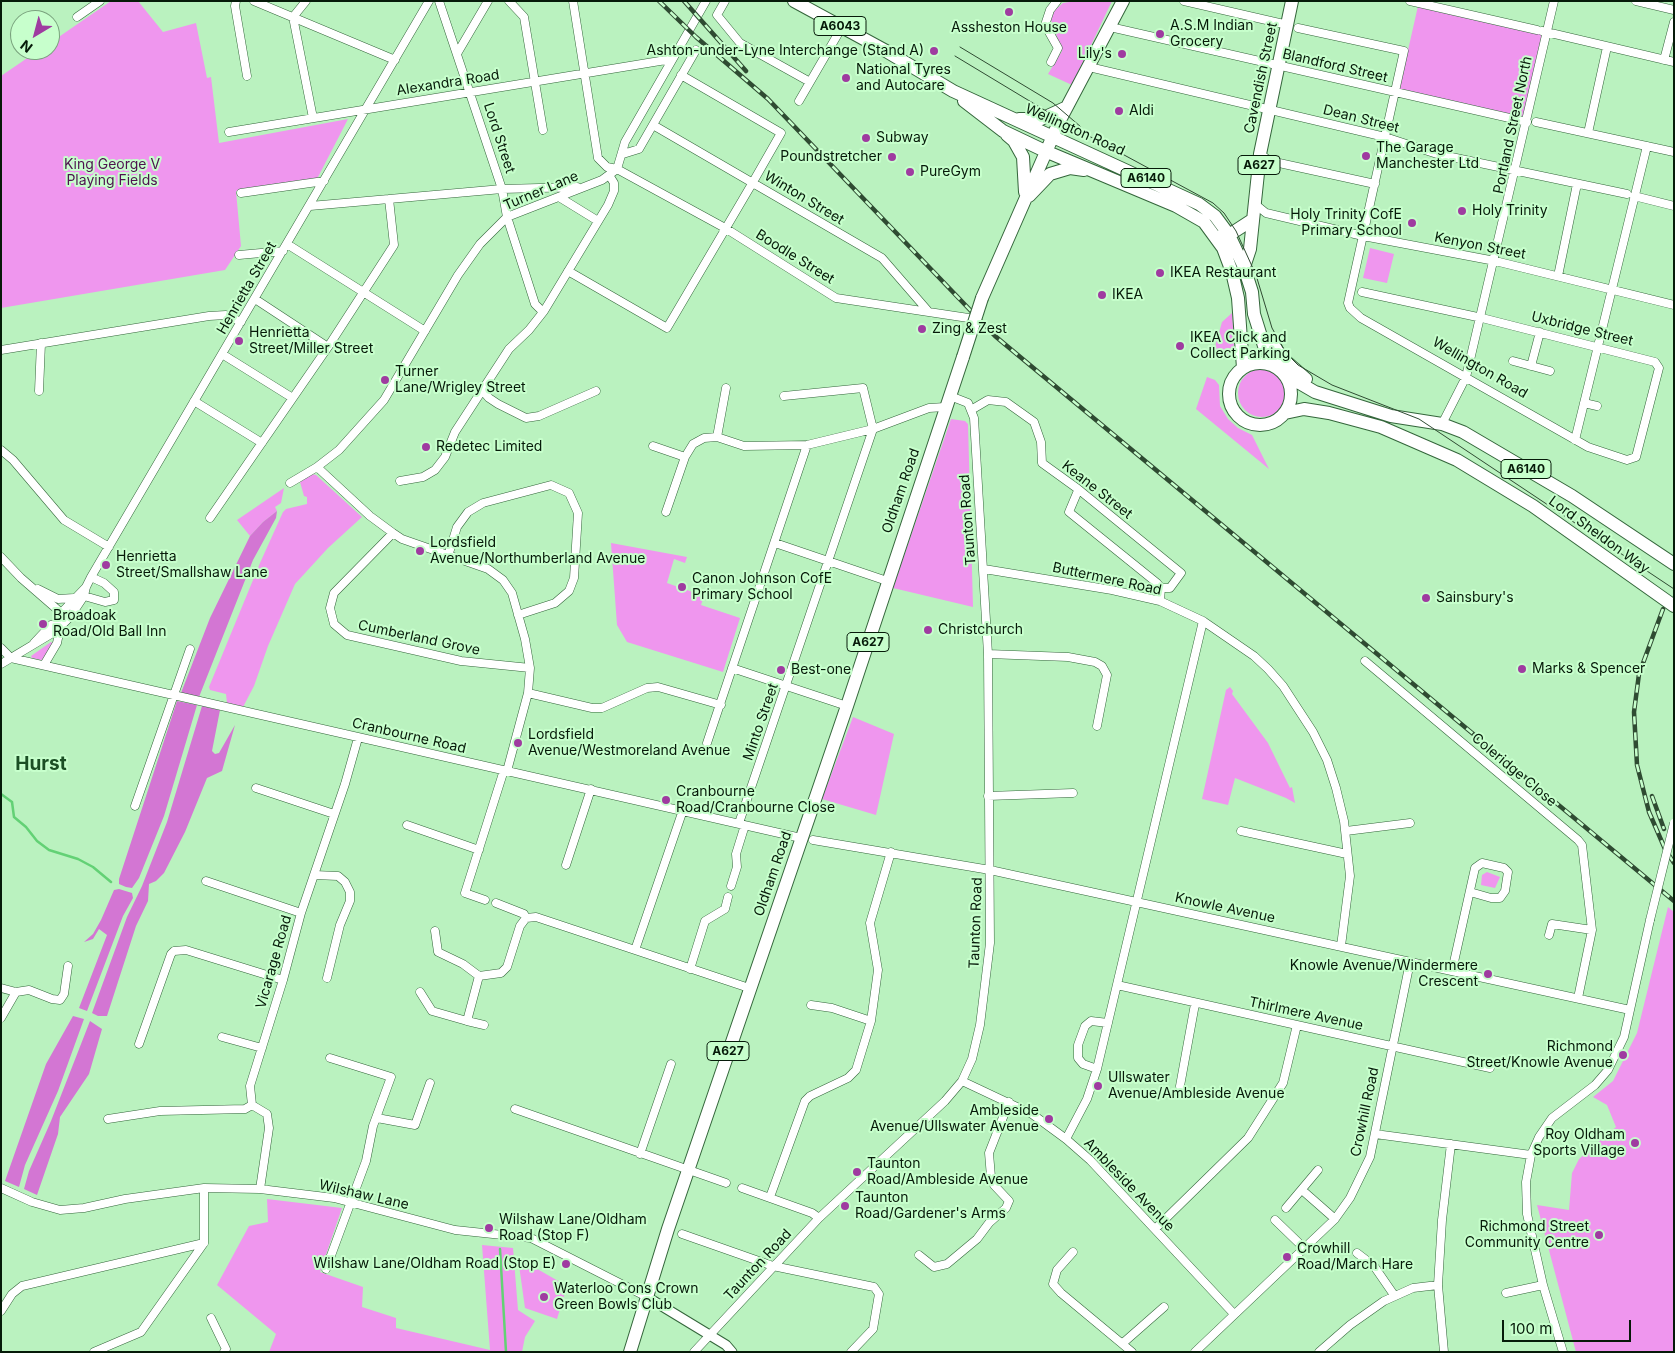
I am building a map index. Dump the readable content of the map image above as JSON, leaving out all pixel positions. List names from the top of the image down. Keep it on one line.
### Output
{"streets":{"highway":["A6043","Cavendish Street","Wellington Road","A627","A6140","Oldham Road","Lord Sheldon Way"],"street":["Blandford Street","Alexandra Road","Dean Street","Portland Street North","Lord Street","Turner Lane","Winton Street","Kenyon Street","Boodle Street","Henrietta Street","Uxbridge Street","Keane Street","Taunton Road","Buttermere Road","Cumberland Grove","Minto Street","Cranbourne Road","Coleridge Close","Knowle Avenue","Vicarage Road","Thirlmere Avenue","Crowhill Road","Ambleside Avenue","Wilshaw Lane"]},"crossings":[["A6043","Wellington Road"],["A6043","Oldham Road"],["Blandford Street","Cavendish Street"],["Blandford Street","Portland Street North"],["Blandford Street","Oldham Road"],["Cavendish Street","Dean Street"],["Cavendish Street","Kenyon Street"],["Cavendish Street","Lord Sheldon Way"],["Alexandra Road","Lord Street"],["Alexandra Road","Boodle Street"],["Alexandra Road","Henrietta Street"],["Dean Street","Portland Street North"],["Dean Street","Oldham Road"],["Portland Street North","Wellington Road"],["Portland Street North","Kenyon Street"],["Portland Street North","Uxbridge Street"],["Portland Street North","Lord Sheldon Way"],["Wellington Road","A627"],["Wellington Road","Kenyon Street"],["Wellington Road","Uxbridge Street"],["Wellington Road","Oldham Road"],["Wellington Road","Lord Sheldon Way"],["Lord Street","Turner Lane"],["A627","Oldham Road"],["A6140","Lord Sheldon Way"],["Turner Lane","Boodle Street"],["Winton Street","Boodle Street"],["Boodle Street","Oldham Road"],["Keane Street","Taunton Road"],["Oldham Road","Cranbourne Road"],["Oldham Road","Knowle Avenue"],["Oldham Road","Wilshaw Lane"],["Taunton Road","Buttermere Road"],["Taunton Road","Knowle Avenue"],["Taunton Road","Ambleside Avenue"],["Buttermere Road","Knowle Avenue"],["Minto Street","Cranbourne Road"],["Cranbourne Road","Knowle Avenue"],["Cranbourne Road","Vicarage Road"],["Coleridge Close","Knowle Avenue"],["Knowle Avenue","Crowhill Road"],["Thirlmere Avenue","Crowhill Road"],["Crowhill Road","Ambleside Avenue"]],"districts":["Hurst"],"parks":["King George V Playing Fields"],"places":["Assheston House","A.S.M Indian Grocery","Ashton-under-Lyne Interchange (Stand A)","Lily's","National Tyres and Autocare","Aldi","Subway","The Garage Manchester Ltd","Poundstretcher","PureGym","Holy Trinity","Holy Trinity CofE Primary School","IKEA Restaurant","IKEA","Zing & Zest","Henrietta Street/Miller Street","IKEA Click and Collect Parking","Turner Lane/Wrigley Street","Redetec Limited","Lordsfield Avenue/Northumberland Avenue","Henrietta Street/Smallshaw Lane","Canon Johnson CofE Primary School","Sainsbury's","Broadoak Road/Old Ball Inn","Christchurch","Marks & Spencer","Best-one","Lordsfield Avenue/Westmoreland Avenue","Cranbourne Road/Cranbourne Close","Knowle Avenue/Windermere Crescent","Richmond Street/Knowle Avenue","Ullswater Avenue/Ambleside Avenue","Ambleside Avenue/Ullswater Avenue","Roy Oldham Sports Village","Taunton Road/Ambleside Avenue","Taunton Road/Gardener's Arms","Wilshaw Lane/Oldham Road (Stop F)","Richmond Street Community Centre","Crowhill Road/March Hare","Wilshaw Lane/Oldham Road (Stop E)","Waterloo Cons Crown Green Bowls Club"],"scale_bar":"100 m","north":"bottom left"}
